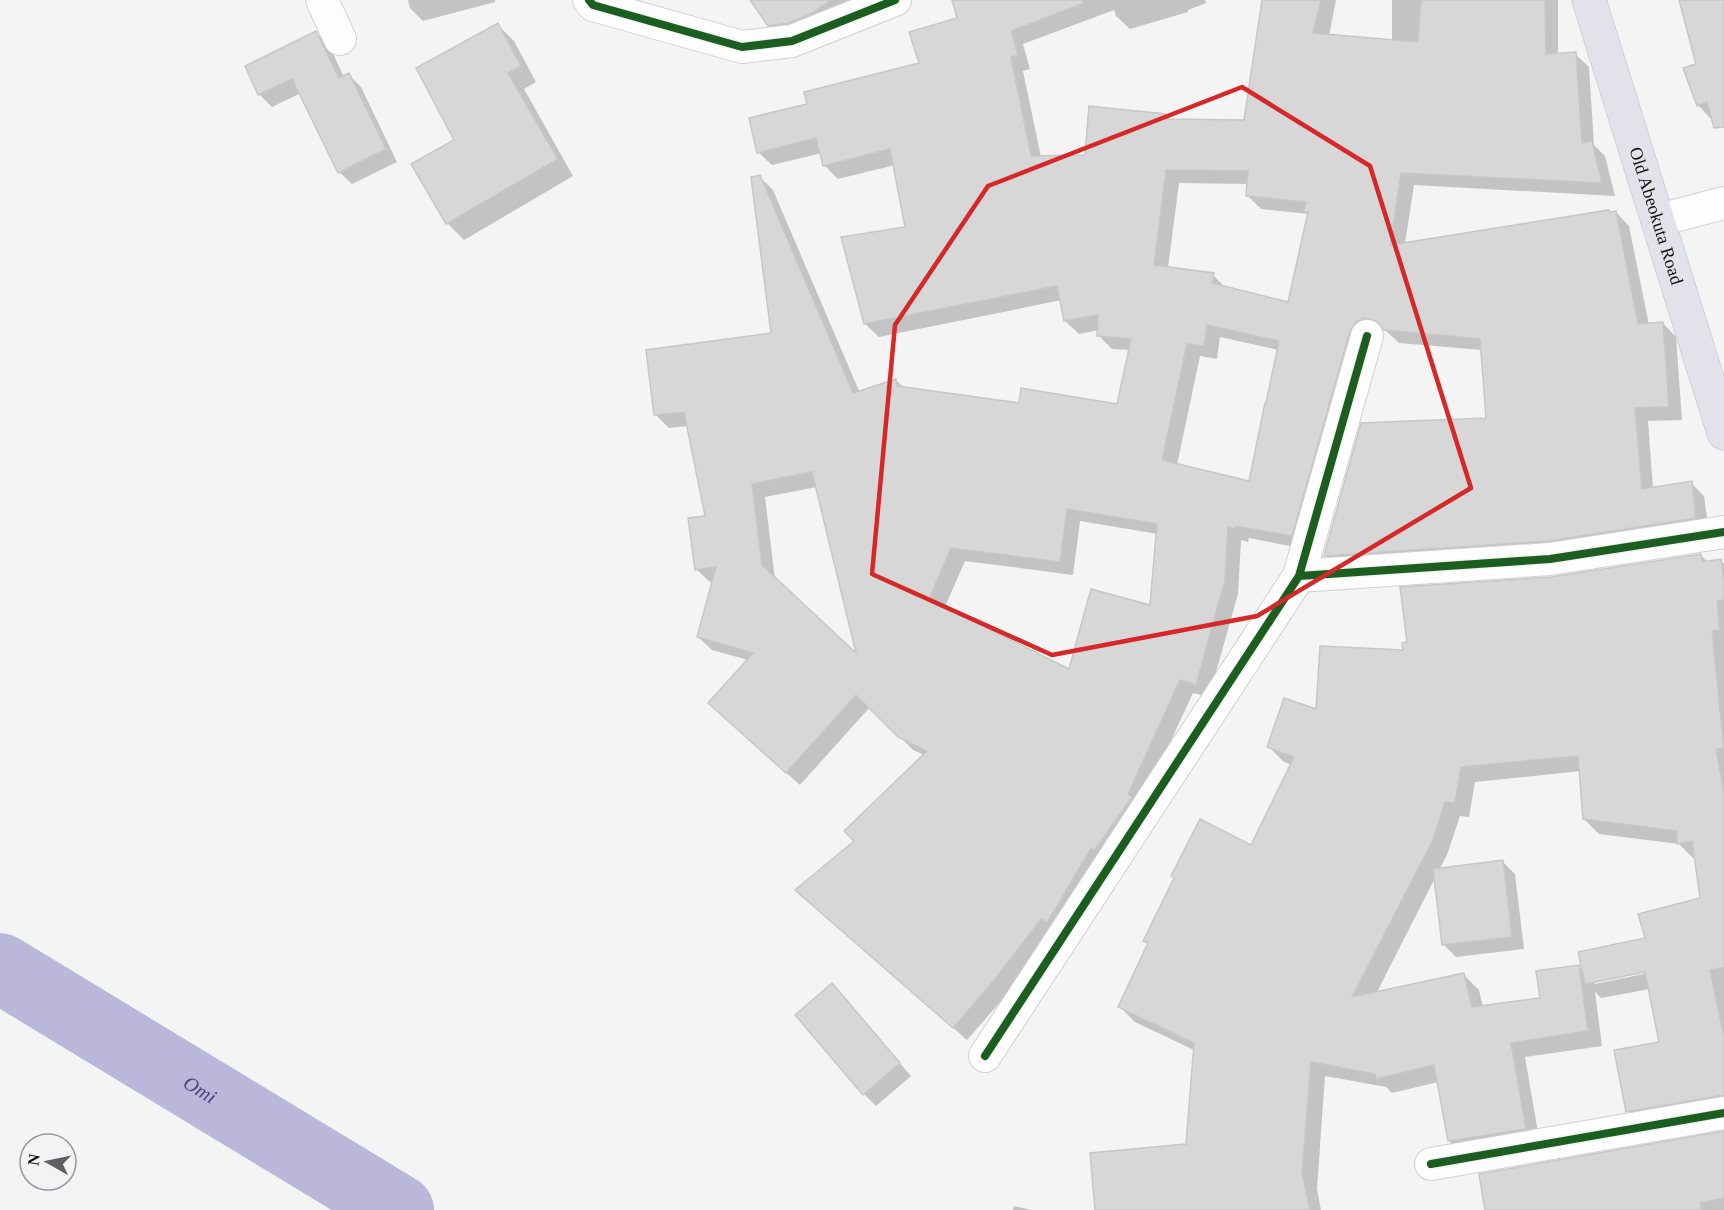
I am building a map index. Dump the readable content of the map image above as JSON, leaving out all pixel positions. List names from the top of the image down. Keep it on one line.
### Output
{"streets":{"highway":["Old Abeokuta Road"]},"water":["Omi"],"north":"left"}
